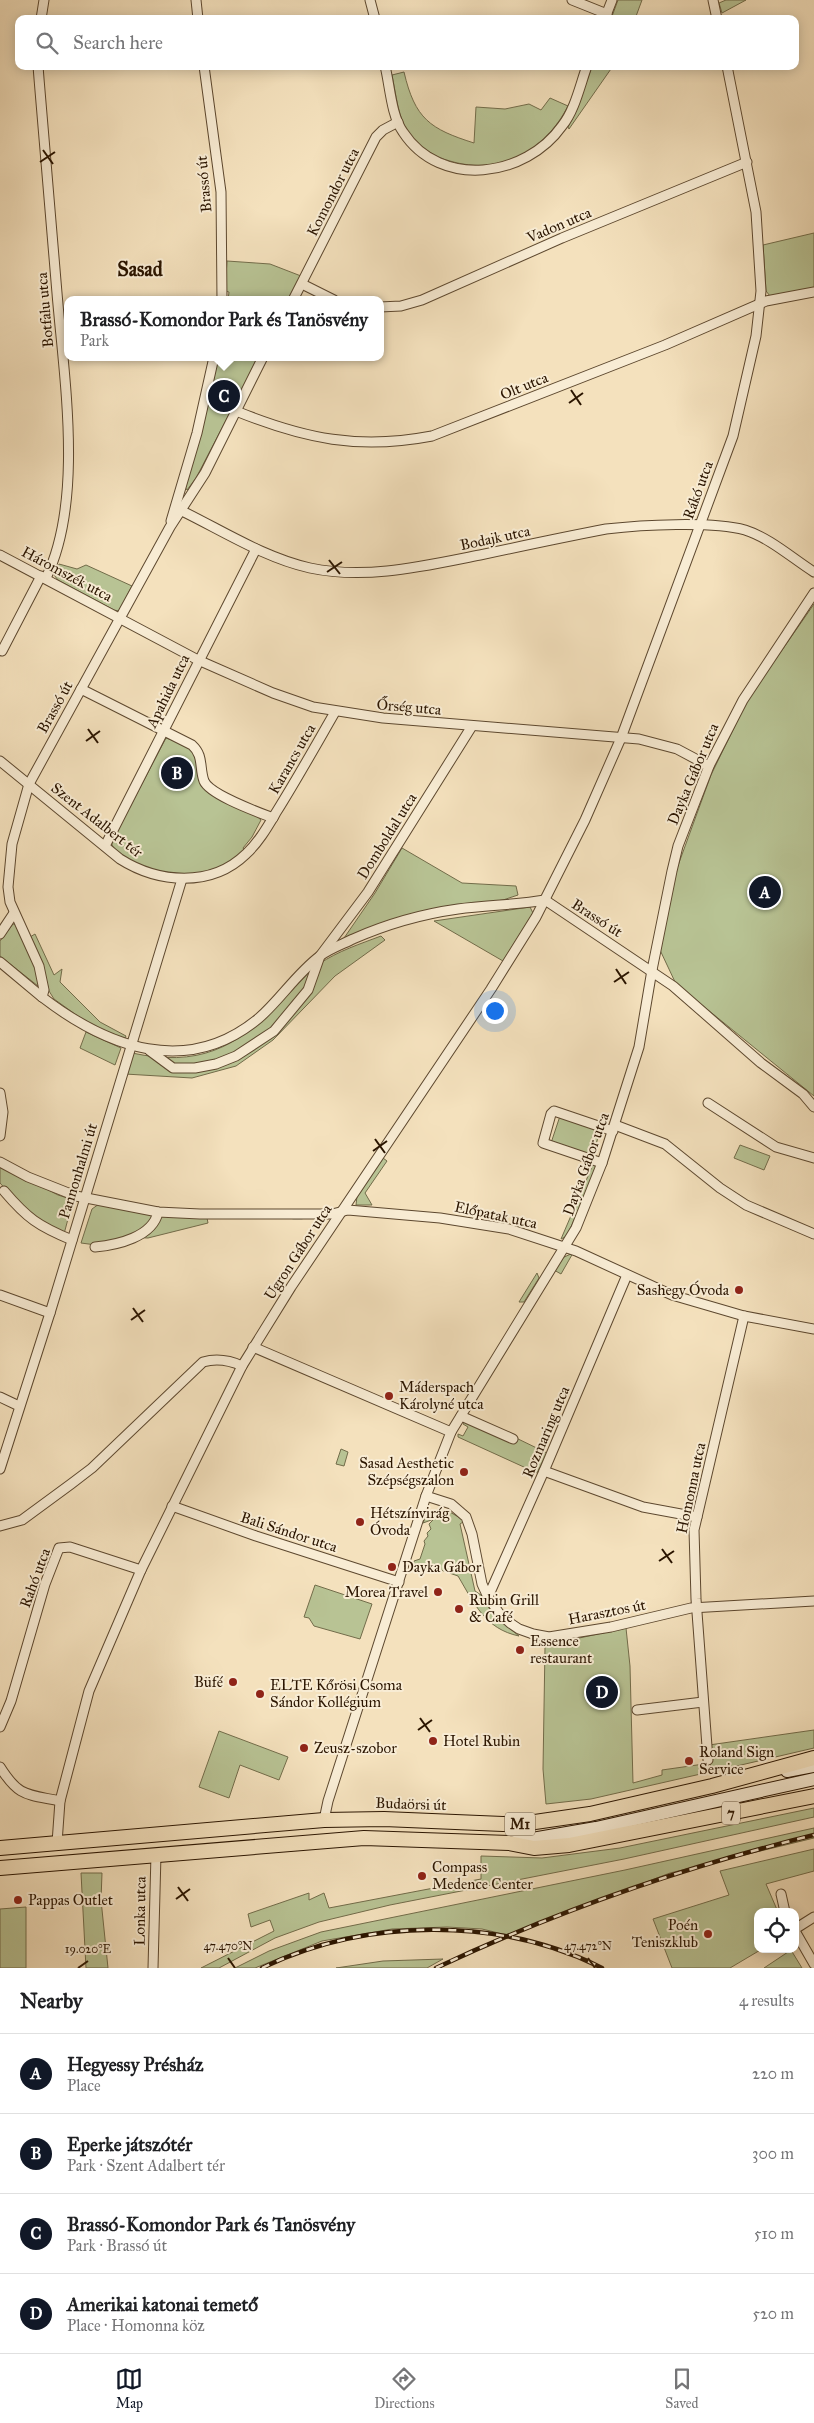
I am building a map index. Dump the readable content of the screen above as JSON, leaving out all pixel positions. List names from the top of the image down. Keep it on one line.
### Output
{"streets":{"main road":["Budaörsi út","7","M1"],"street":["Brassó út","Komondor utca","Vadon utca","Botfalu utca","Olt utca","Rákó utca","Bodajk utca","Háromszék utca","Apahida utca","Őrség utca","Karancs utca","Dayka Gábor utca","Szent Adalbert tér","Domboldal utca","Pannonhalmi út","Előpatak utca","Ugron Gábor utca","Rozmaring utca","Homonna utca","Bali Sándor utca","Rahó utca","Harasztos út","Lonka utca"]},"crossings":[["Brassó út","Olt utca"],["Brassó út","Rákó utca"],["Brassó út","Bodajk utca"],["Brassó út","Háromszék utca"],["Brassó út","Őrség utca"],["Brassó út","Dayka Gábor utca"],["Brassó út","Szent Adalbert tér"],["Brassó út","Ugron Gábor utca"],["Vadon utca","Rákó utca"],["Botfalu utca","Háromszék utca"],["Olt utca","Rákó utca"],["Rákó utca","Bodajk utca"],["Rákó utca","Őrség utca"],["Rákó utca","Ugron Gábor utca"],["Bodajk utca","Apahida utca"],["Háromszék utca","Őrség utca"],["Apahida utca","Őrség utca"],["Apahida utca","Szent Adalbert tér"],["Őrség utca","Karancs utca"],["Őrség utca","Dayka Gábor utca"],["Őrség utca","Domboldal utca"],["Karancs utca","Szent Adalbert tér"],["Dayka Gábor utca","Előpatak utca"],["Dayka Gábor utca","Bali Sándor utca"],["Dayka Gábor utca","Harasztos út"],["Dayka Gábor utca","Budaörsi út"],["Szent Adalbert tér","Pannonhalmi út"],["Pannonhalmi út","Előpatak utca"],["Előpatak utca","Ugron Gábor utca"],["Előpatak utca","Rozmaring utca"],["Előpatak utca","Homonna utca"],["Rozmaring utca","Harasztos út"],["Homonna utca","Harasztos út"],["7","M1"],["M1","Lonka utca"]],"districts":["Sasad"],"places":["Sashegy Óvoda","Máderspach Károlyné utca","Sasad Aesthetic Szépségszalon","Hétszínvirág Óvoda","Dayka Gábor","Morea Travel","Rubin Grill & Café","Essence restaurant","Büfé","ELTE Kőrösi Csoma Sándor Kollégium","Hotel Rubin","Zeusz-szobor","Roland Sign Service","Compass Medence Center","Pappas Outlet","Poén Teniszklub"],"page":{"search":"Search here","popup":["Brassó-Komondor Park és Tanösvény","Park"],"pins":["C","B","A","D"],"heading":["Nearby","4 results"],"list":[{"mark":"A","name":"Hegyessy Présház","note":"Place","value":"220 m"},{"mark":"B","name":"Eperke játszótér","note":"Park · Szent Adalbert tér","value":"300 m"},{"mark":"C","name":"Brassó-Komondor Park és Tanösvény","note":"Park · Brassó út","value":"510 m"},{"mark":"D","name":"Amerikai katonai temető","note":"Place · Homonna köz","value":"520 m"}],"nav":["Map","Directions","Saved"]},"coordinates":["47.470°N","47.472°N","19.020°E"]}
